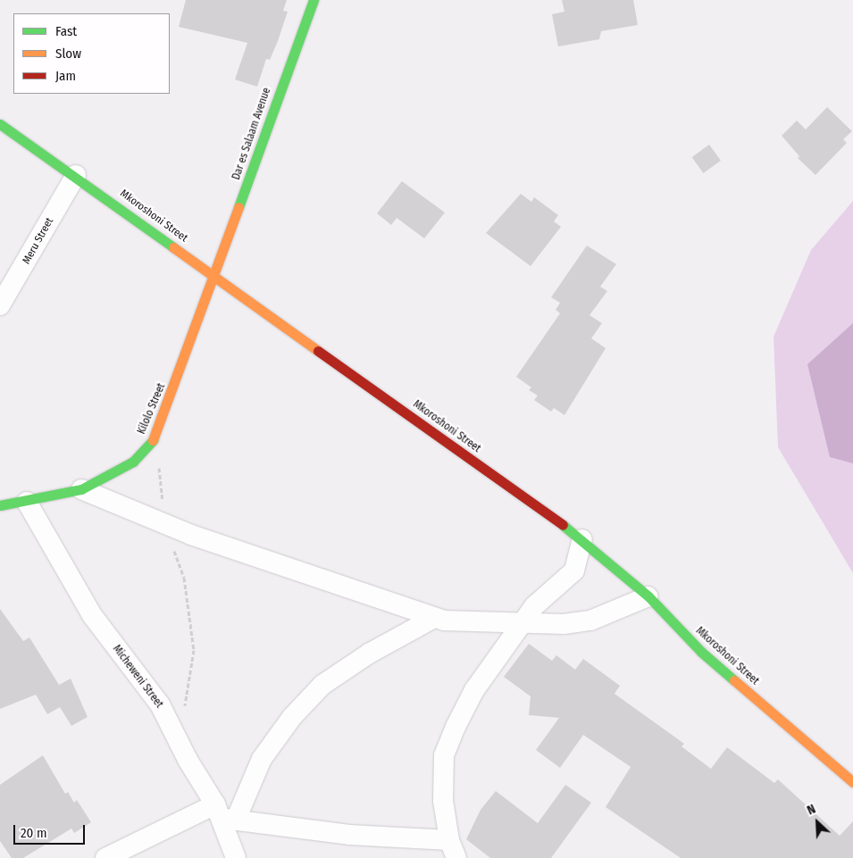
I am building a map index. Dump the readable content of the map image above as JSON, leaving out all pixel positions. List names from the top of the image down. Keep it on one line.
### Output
{"streets":{"street":["Dar es Salaam Avenue","Mkoroshoni Street","Meru Street","Kilolo Street","Micheweni Street"]},"crossings":[["Dar es Salaam Avenue","Mkoroshoni Street"],["Dar es Salaam Avenue","Kilolo Street"],["Mkoroshoni Street","Meru Street"],["Mkoroshoni Street","Kilolo Street"],["Kilolo Street","Micheweni Street"]],"legend":["Fast","Slow","Jam"],"scale_bar":"20 m","north":"top left"}
